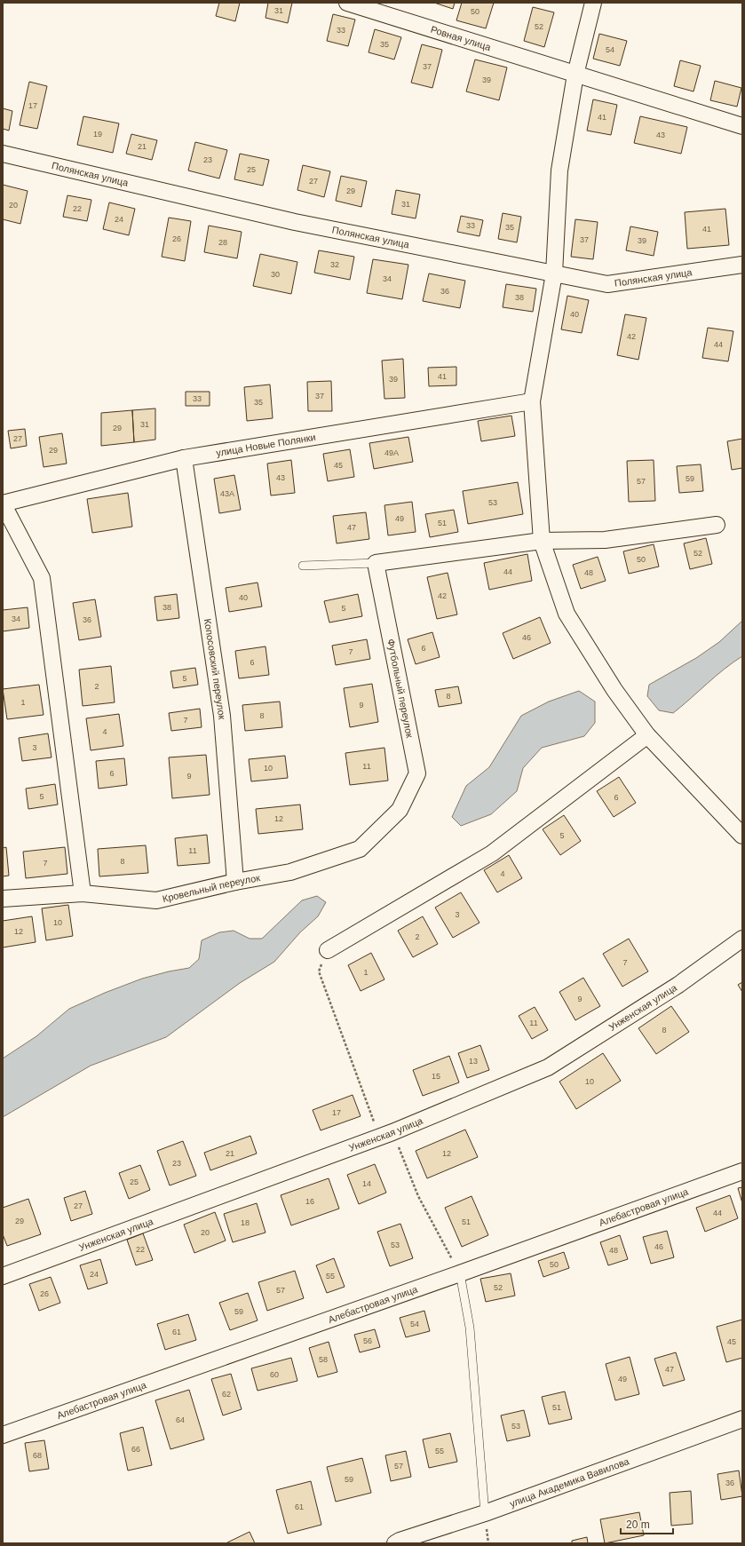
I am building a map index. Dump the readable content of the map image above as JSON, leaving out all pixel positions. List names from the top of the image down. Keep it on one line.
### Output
{"streets":{"street":["Ровная улица","Полянская улица","улица Новые Полянки","Копосовский переулок","Футбольный переулок","Кровельный переулок","Унженская улица","Алебастровая улица","улица Академика Вавилова"]},"crossings":[["улица Новые Полянки","Копосовский переулок"],["Копосовский переулок","Кровельный переулок"],["Футбольный переулок","Кровельный переулок"]],"house_numbers":["31","50","52","33","35","54","37","39","17","41","19","43","21","23","25","27","29","31","20","22","24","33","35","41","26","37","39","28","32","30","34","36","38","40","42","44","41","39","37","33","35","31","29","27","29","49А","45","43","59","57","43А","53","49","51","47","52","50","44","48","42","40","38","5","34","36","46","6","7","6","5","2","8","1","9","8","7","4","3","11","10","6","9","5","6","12","5","11","8","7","4","3","10","12","2","7","1","9","11","8","13","15","10","17","21","12","23","25","14","16","27","44","29","51","18","20","53","46","22","48","50","24","55","52","57","26","59","54","61","56","45","58","47","60","49","62","51","64","53","66","55","68","57","59","36","61"],"scale_bar":"20 m"}
